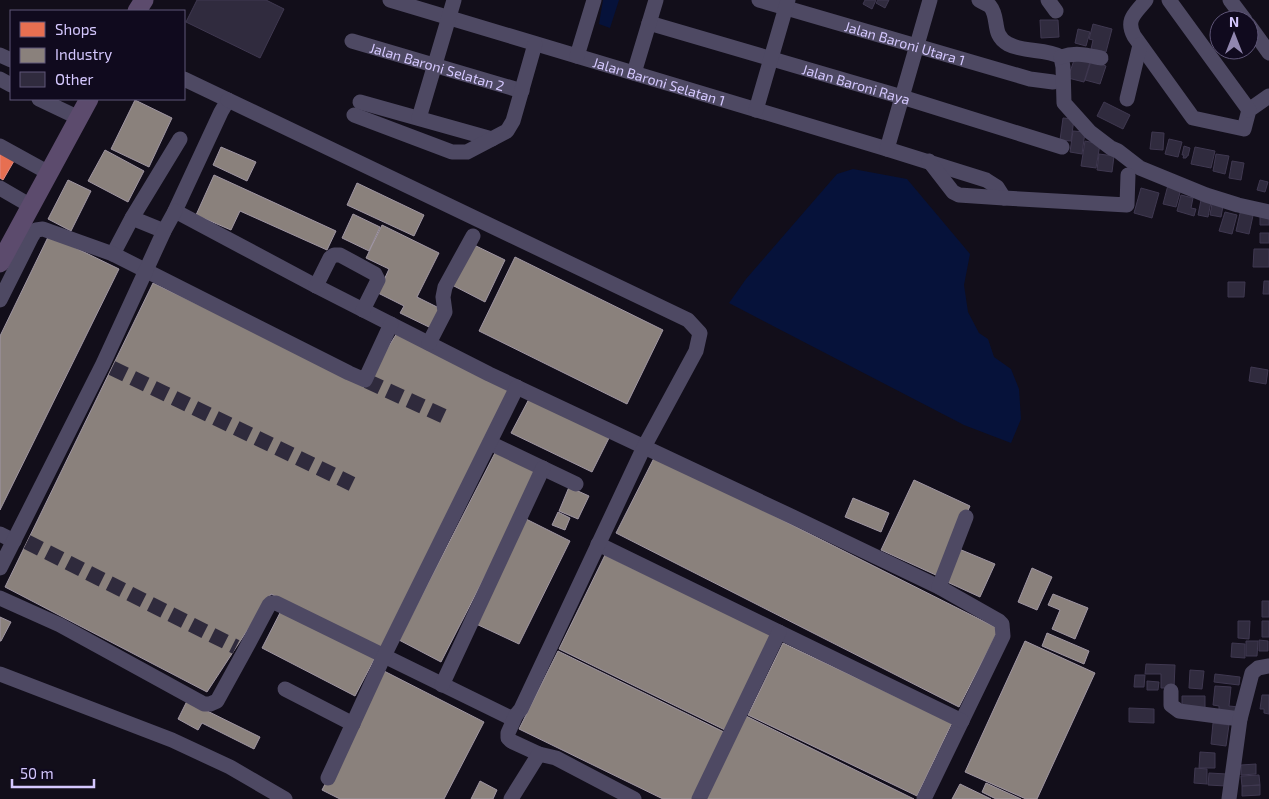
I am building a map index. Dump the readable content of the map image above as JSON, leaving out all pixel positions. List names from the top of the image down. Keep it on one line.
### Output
{"streets":{"street":["Jalan Baroni Utara 1","Jalan Baroni Selatan 2","Jalan Baroni Selatan 1","Jalan Baroni Raya"]},"legend":["Shops","Industry","Other"],"scale_bar":"50 m","north":"top"}
